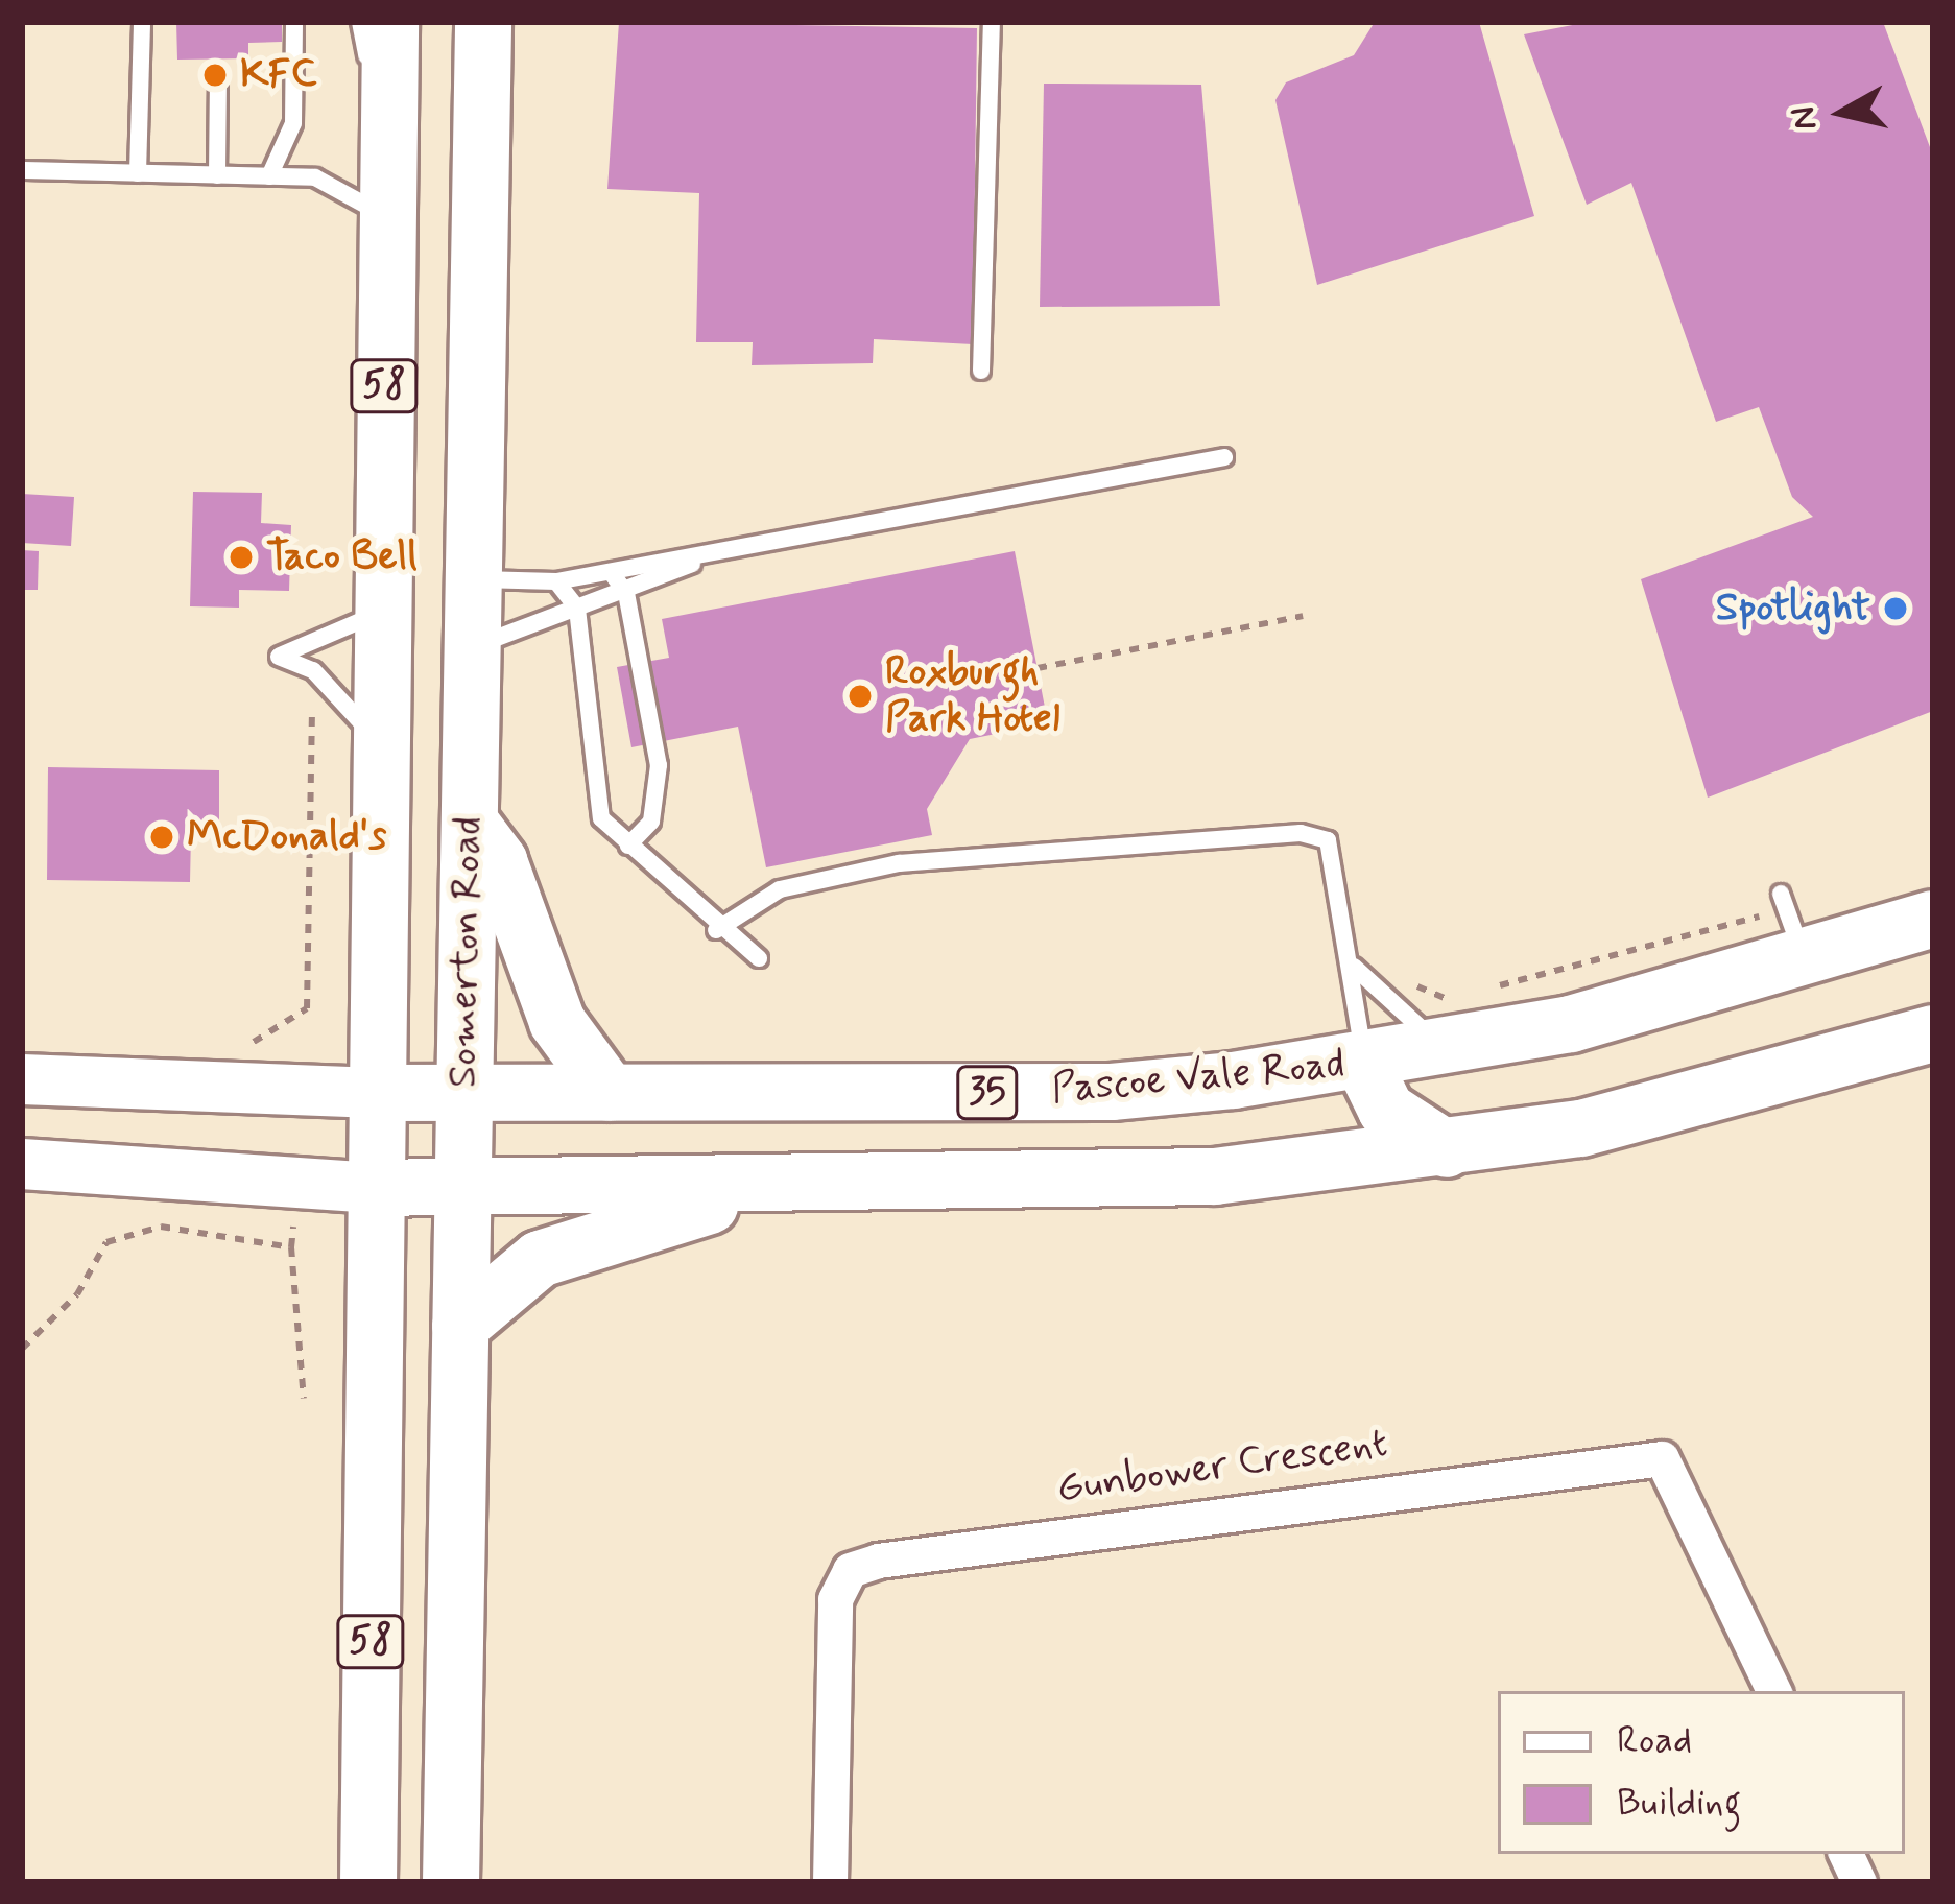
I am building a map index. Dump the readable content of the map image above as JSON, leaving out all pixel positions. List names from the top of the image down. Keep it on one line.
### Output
{"streets":{"main road":["58","Somerton Road","Pascoe Vale Road","35"],"street":["Gunbower Crescent"]},"crossings":[["58","Pascoe Vale Road"],["Somerton Road","Pascoe Vale Road"]],"places":["KFC","Taco Bell","Spotlight","Roxburgh Park Hotel","McDonald's"],"legend":["Road","Building"],"north":"left"}
